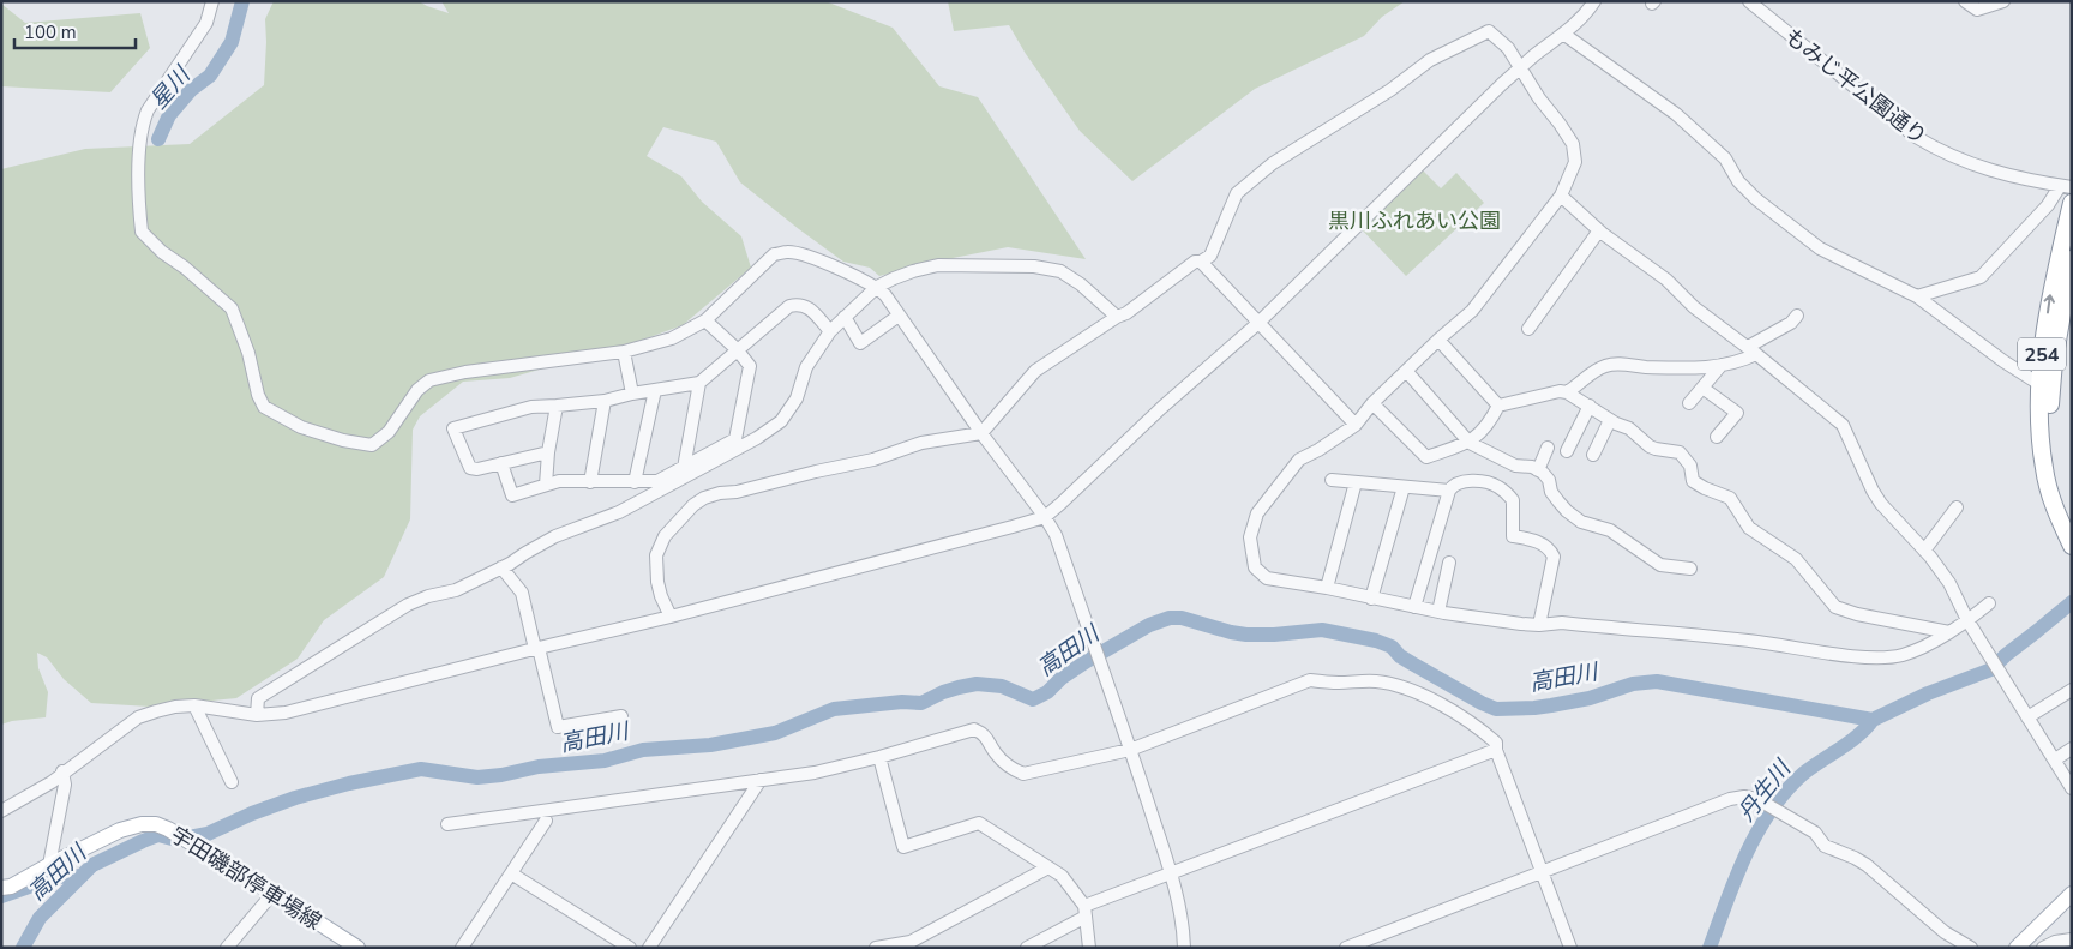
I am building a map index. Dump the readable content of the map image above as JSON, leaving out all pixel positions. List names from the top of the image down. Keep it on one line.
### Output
{"streets":{"highway":["254"],"main road":["宇田磯部停車場線"],"street":["もみじ平公園通り"]},"water":["星川","高田川","丹生川"],"parks":["黒川ふれあい公園"],"scale_bar":"100 m"}
